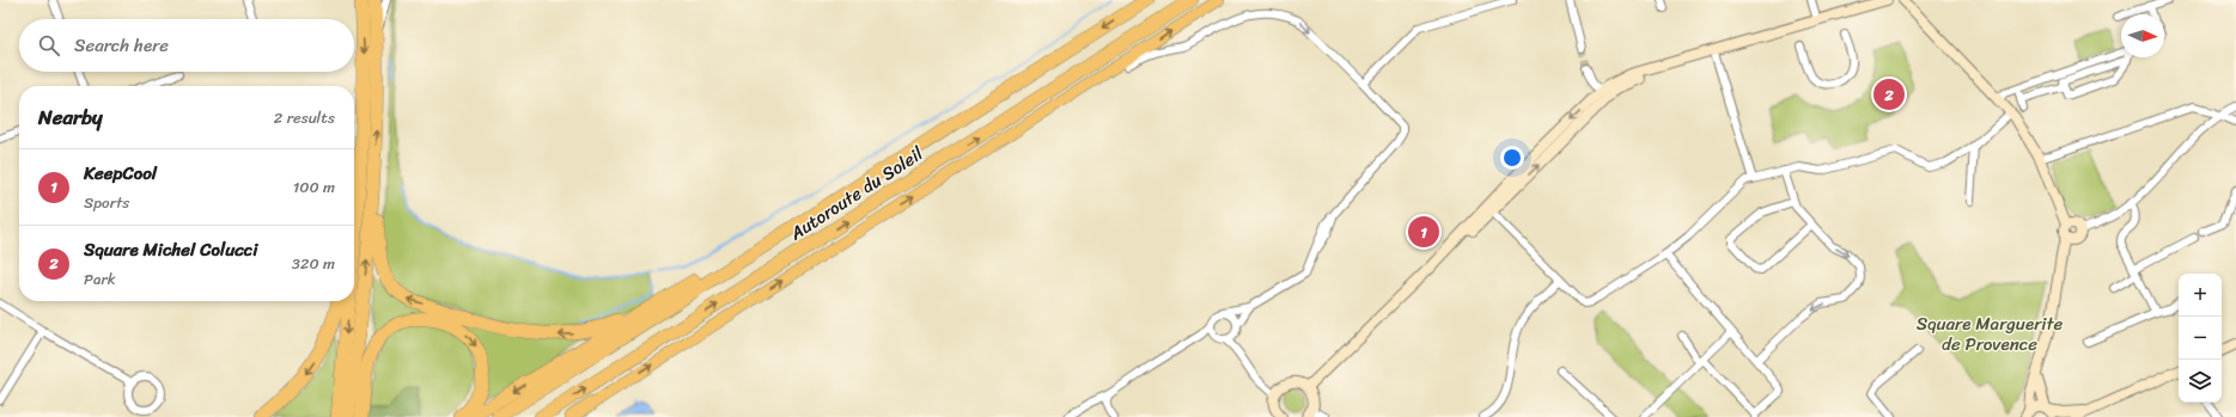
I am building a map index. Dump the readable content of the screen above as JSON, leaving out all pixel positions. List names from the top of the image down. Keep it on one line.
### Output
{"streets":{"highway":["Autoroute du Soleil"]},"parks":["Square Marguerite de Provence"],"north":"right","page":{"search":"Search here","pins":["2","1"],"heading":["Nearby","2 results"],"list":[{"mark":"1","name":"KeepCool","note":"Sports","value":"100 m"},{"mark":"2","name":"Square Michel Colucci","note":"Park","value":"320 m"}],"map_buttons":["+","−"]}}
